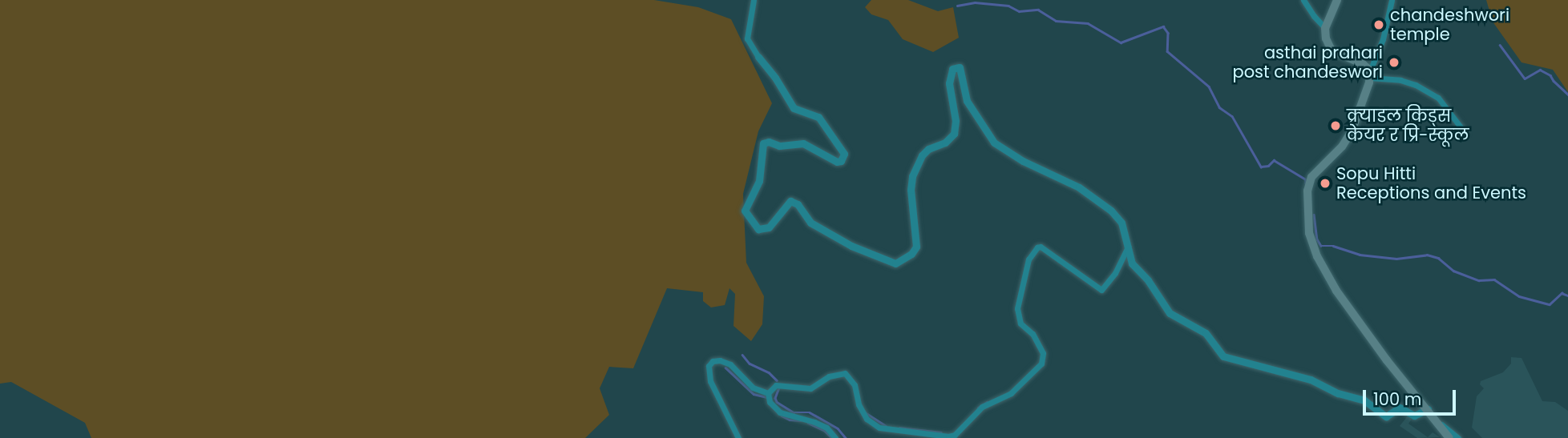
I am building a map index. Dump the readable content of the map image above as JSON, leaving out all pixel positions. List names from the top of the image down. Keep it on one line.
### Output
{"places":["chandeshwori temple","asthai prahari post chandeswori","क्र्याडल किड्स केयर र प्रि-स्कूल","Sopu Hitti Receptions and Events"],"scale_bar":"100 m"}
